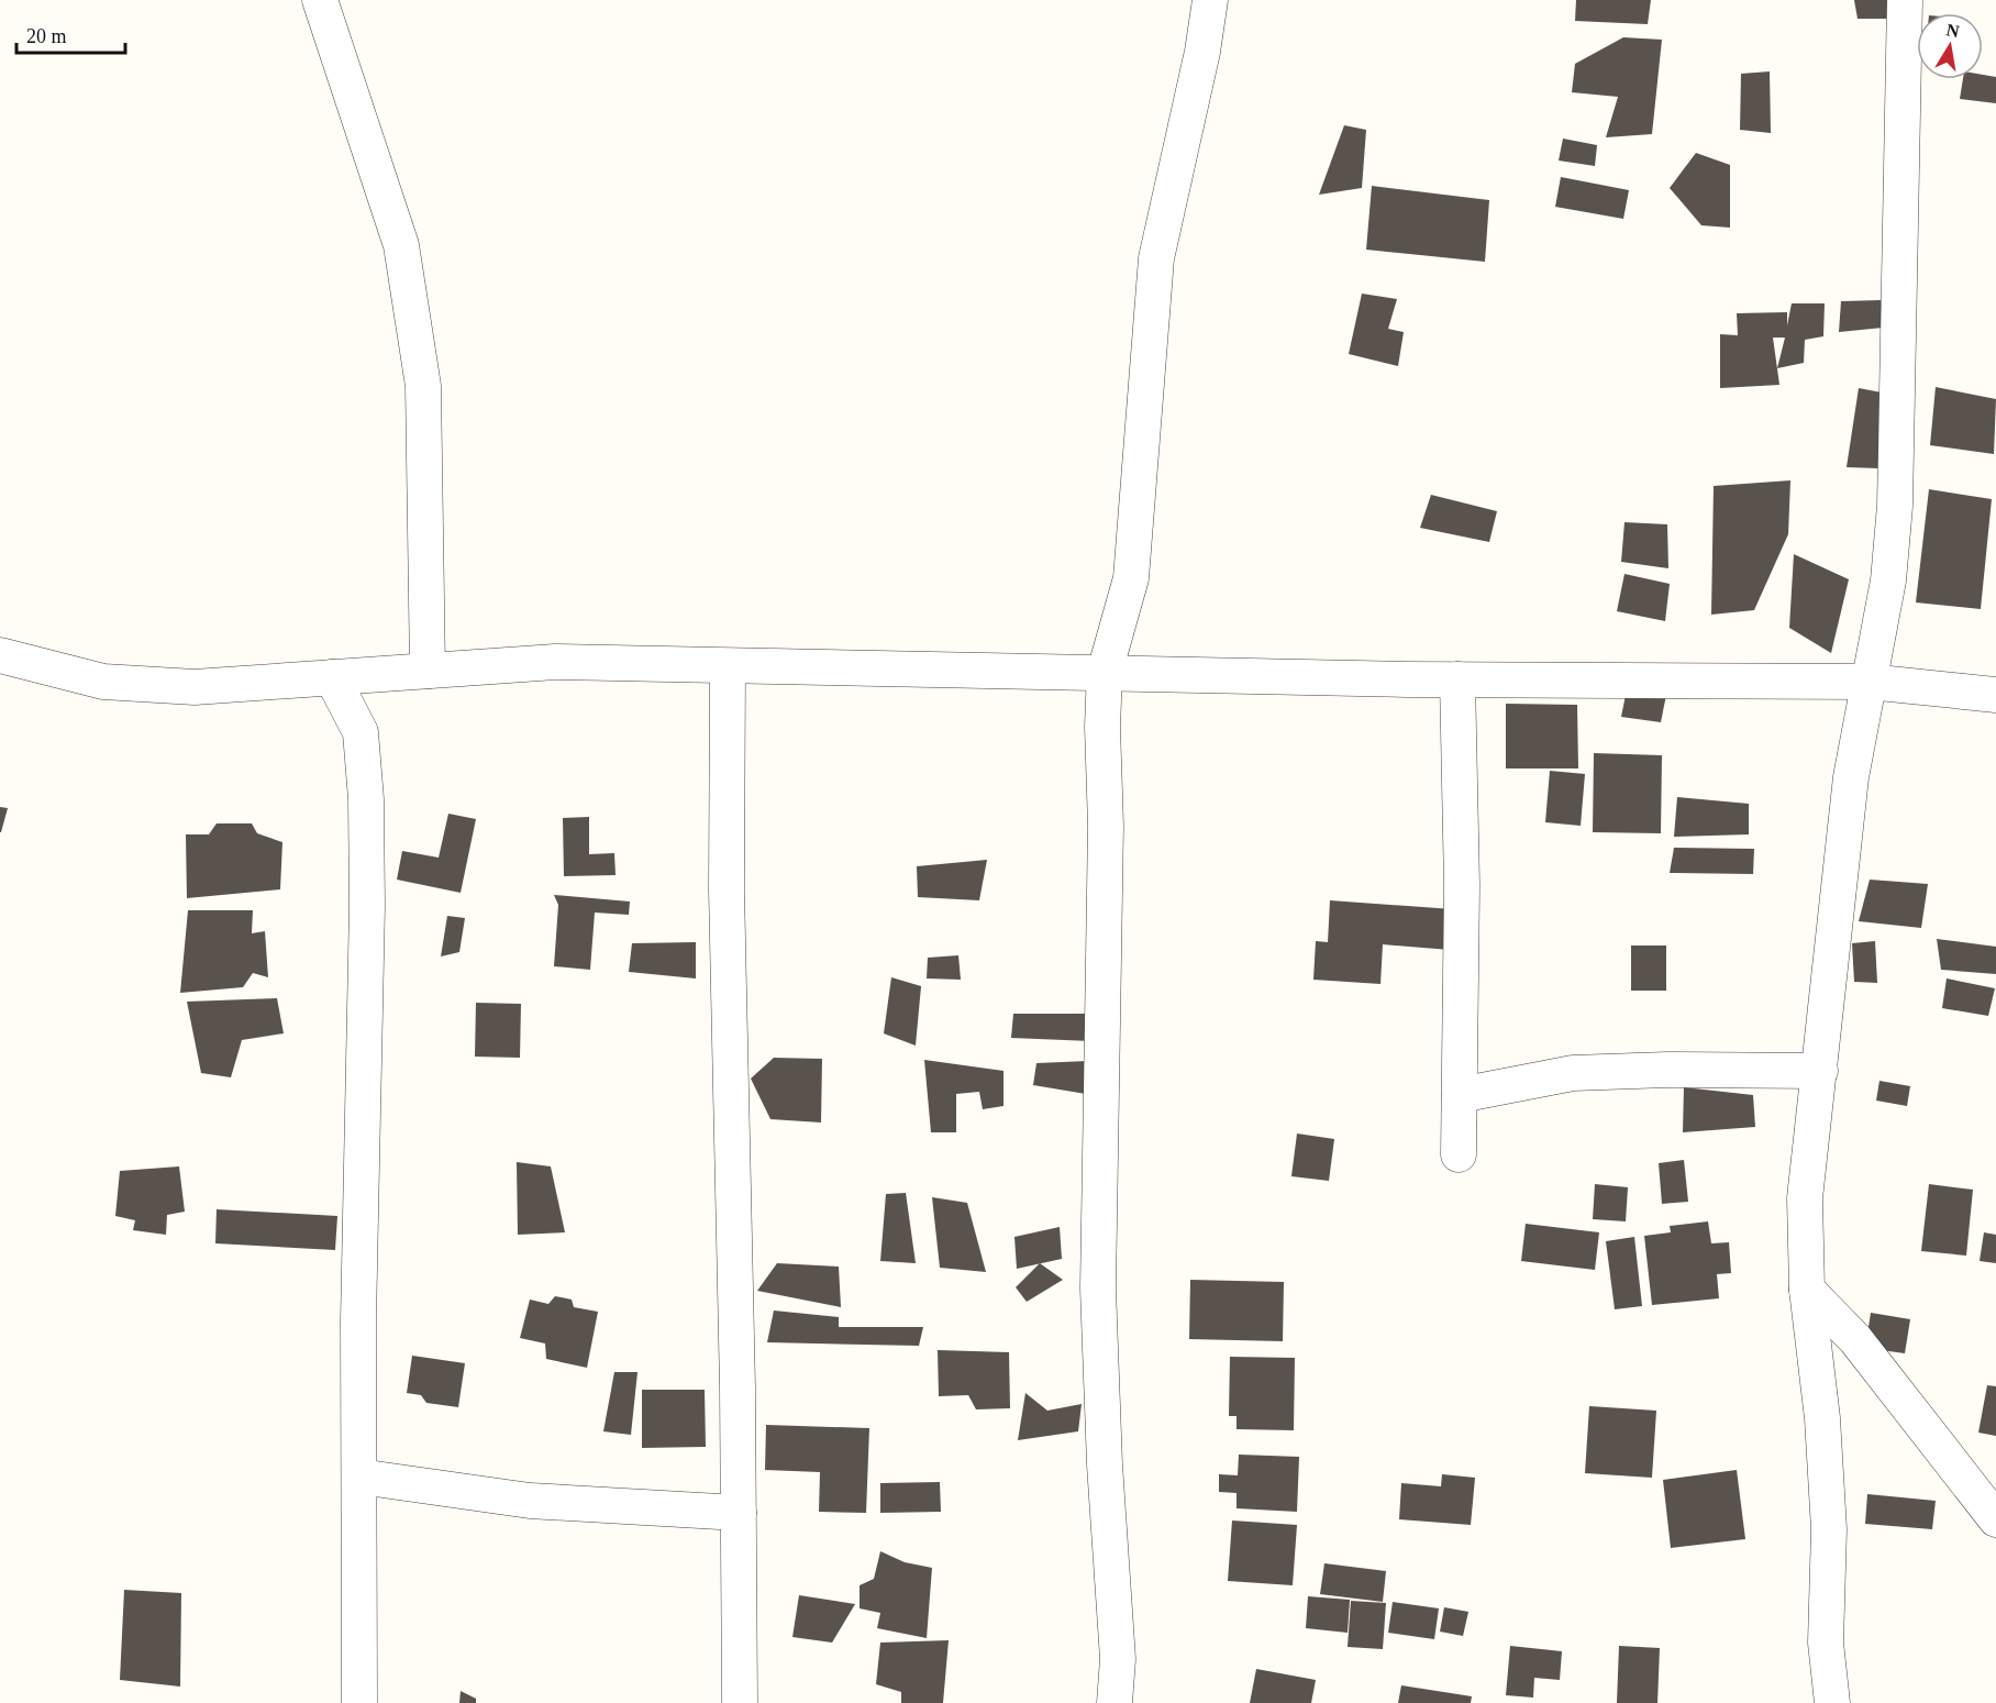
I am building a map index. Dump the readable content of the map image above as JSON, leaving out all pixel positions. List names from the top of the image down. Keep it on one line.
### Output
{"scale_bar":"20 m","north":"top"}
